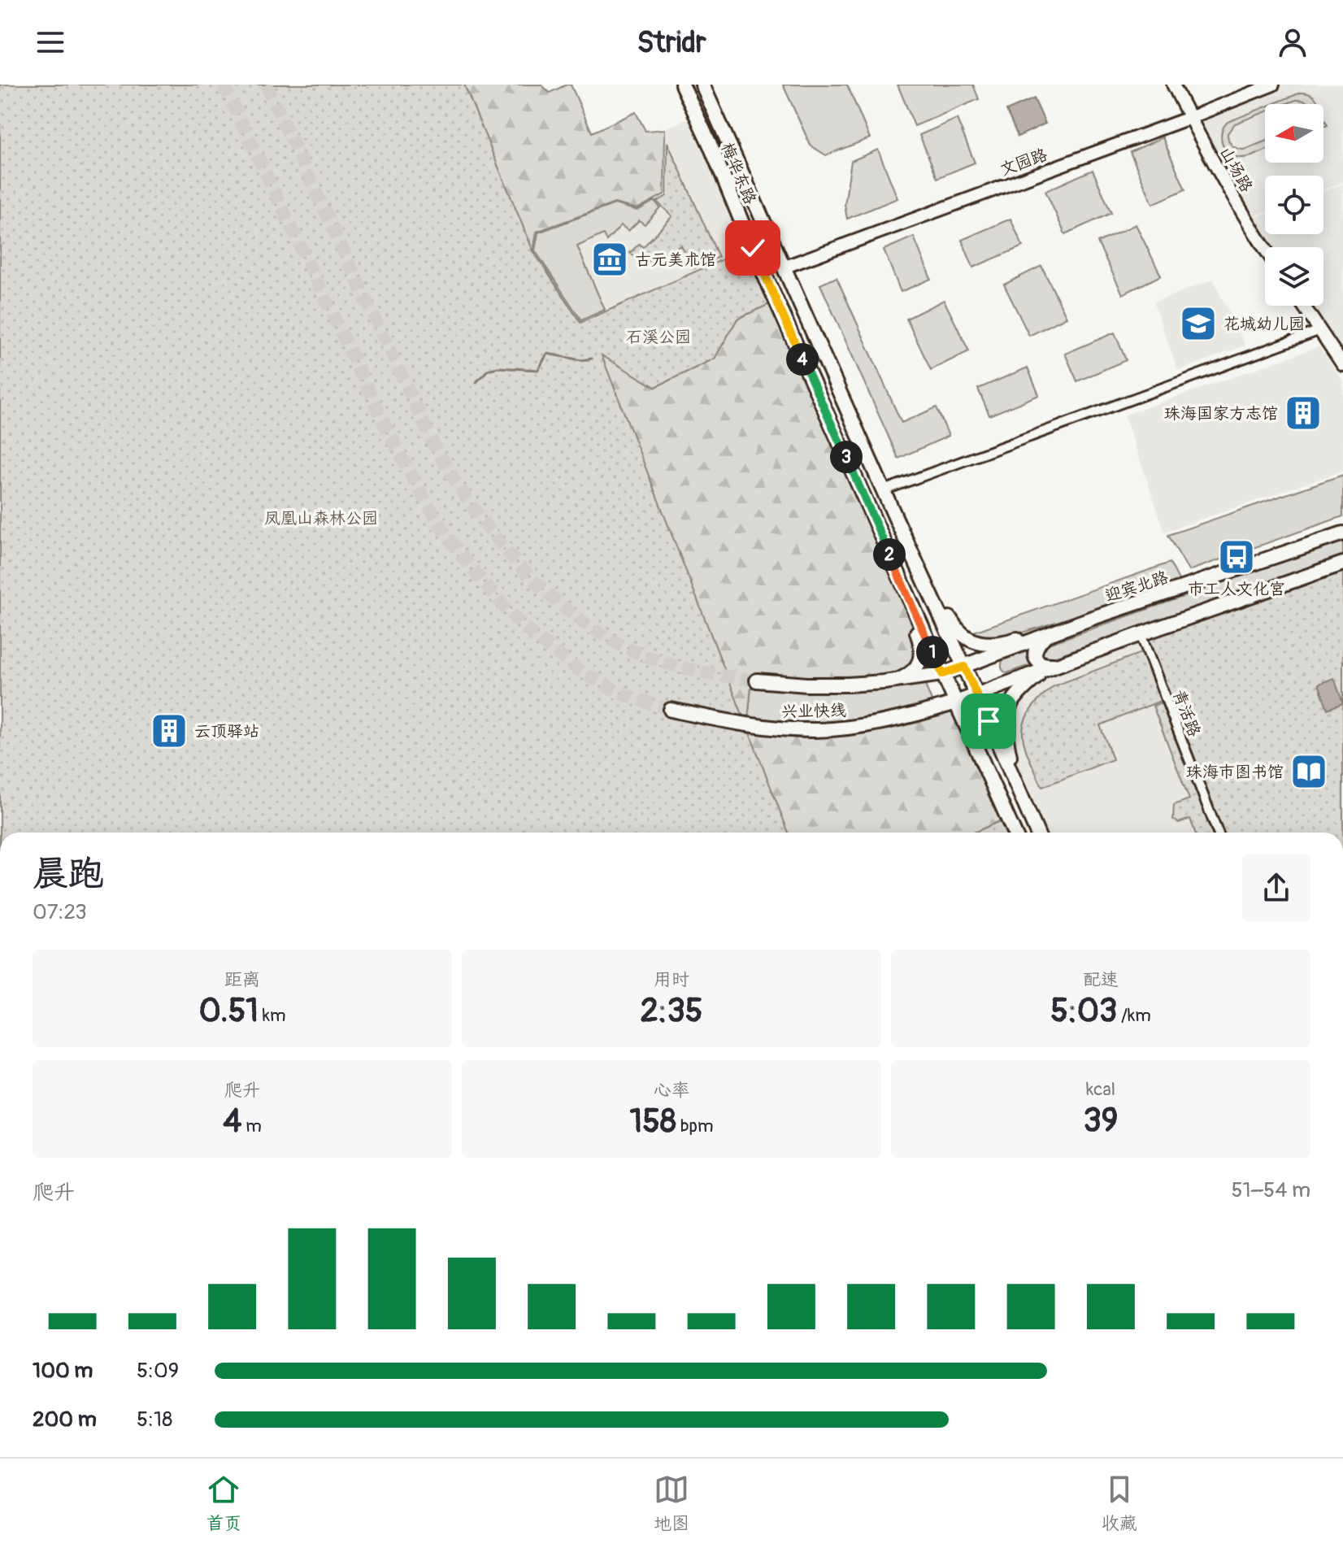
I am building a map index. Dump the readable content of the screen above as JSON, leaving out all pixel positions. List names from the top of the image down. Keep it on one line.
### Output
{"streets":{"main road":["梅华东路","迎宾北路","兴业快线"],"street":["文园路","山场路","青活路"]},"crossings":[["文园路","山场路"],["文园路","梅华东路"],["梅华东路","迎宾北路"],["梅华东路","兴业快线"],["迎宾北路","兴业快线"]],"parks":["石溪公园","凤凰山森林公园"],"places":{"museum":["古元美术馆"],"school or university":["花城幼儿园"],"building":["珠海国家方志馆","云顶驿站"],"bus stop":["市工人文化宫"],"library":["珠海市图书馆"]},"north":"left","page":{"header":"Stridr","pins":["4","3","2","1"],"heading":["晨跑","07:23"],"stats":[["距离","0.51 km"],["用时","2:35"],["配速","5:03 /km"],["爬升","4 m"],["心率","158 bpm"],["kcal","39"]],"chart":["爬升","51–54 m"],"list":[{"name":"100 m","note":"5:09"},{"name":"200 m","note":"5:18"}],"tabs":["首页","地图","收藏"]}}
